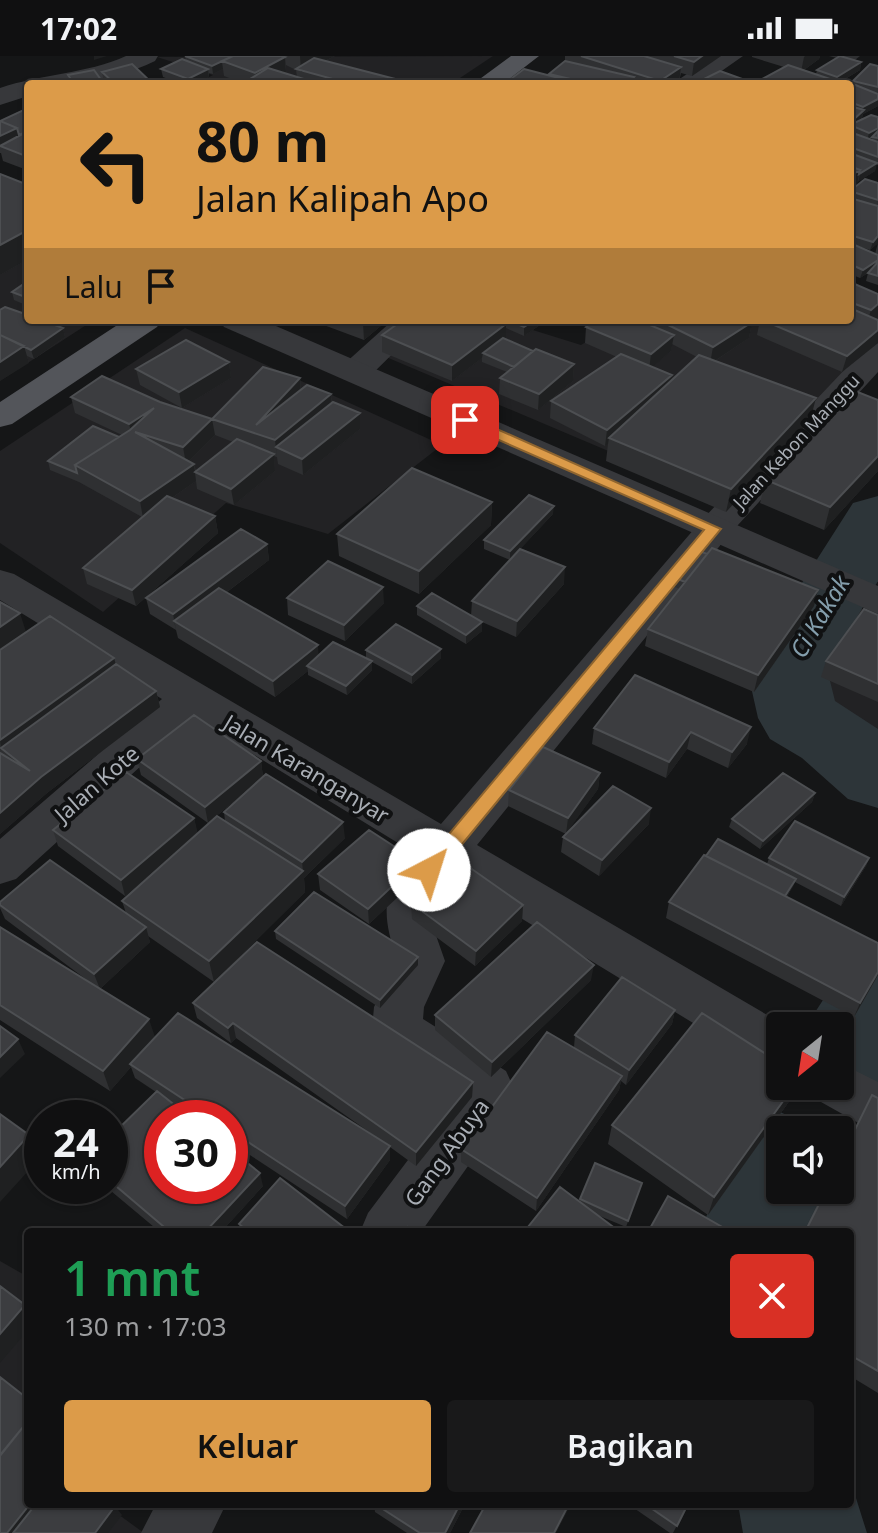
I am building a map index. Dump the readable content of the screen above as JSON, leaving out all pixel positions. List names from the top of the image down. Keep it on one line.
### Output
{"streets":{"street":["Jalan Kebon Manggu","Jalan Karanganyar","Jalan Kote","Gang Abuya"]},"crossings":[["Jalan Kebon Manggu","Jalan Karanganyar"],["Jalan Kebon Manggu","Gang Abuya"],["Jalan Karanganyar","Jalan Kote"],["Jalan Karanganyar","Gang Abuya"]],"water":["Ci Kakak"],"north":"bottom left","page":{"status":"17:02","turn":["80 m","Jalan Kalipah Apo"],"then":"Lalu","speed":"24 km/h","limit":"30","heading":["1 mnt","130 m · 17:03"],"buttons":["Keluar","Bagikan"]}}
